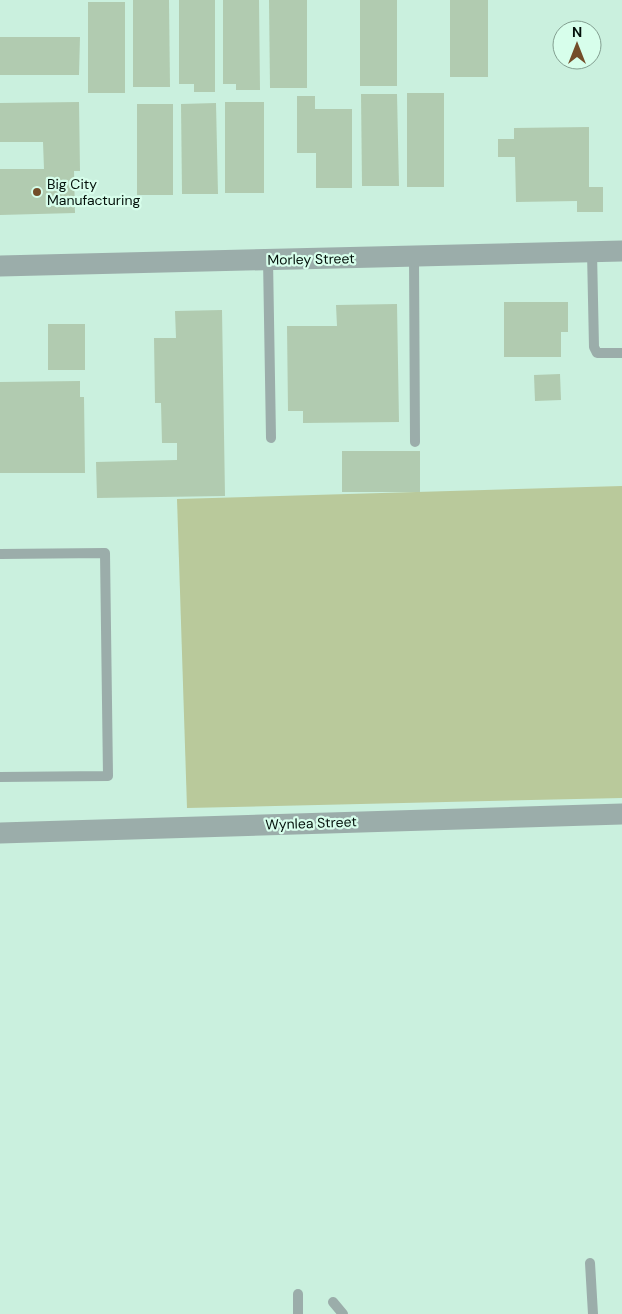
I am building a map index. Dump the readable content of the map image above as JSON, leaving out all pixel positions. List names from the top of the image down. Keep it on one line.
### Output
{"streets":{"street":["Morley Street","Wynlea Street"]},"places":["Big City Manufacturing"],"north":"top"}
